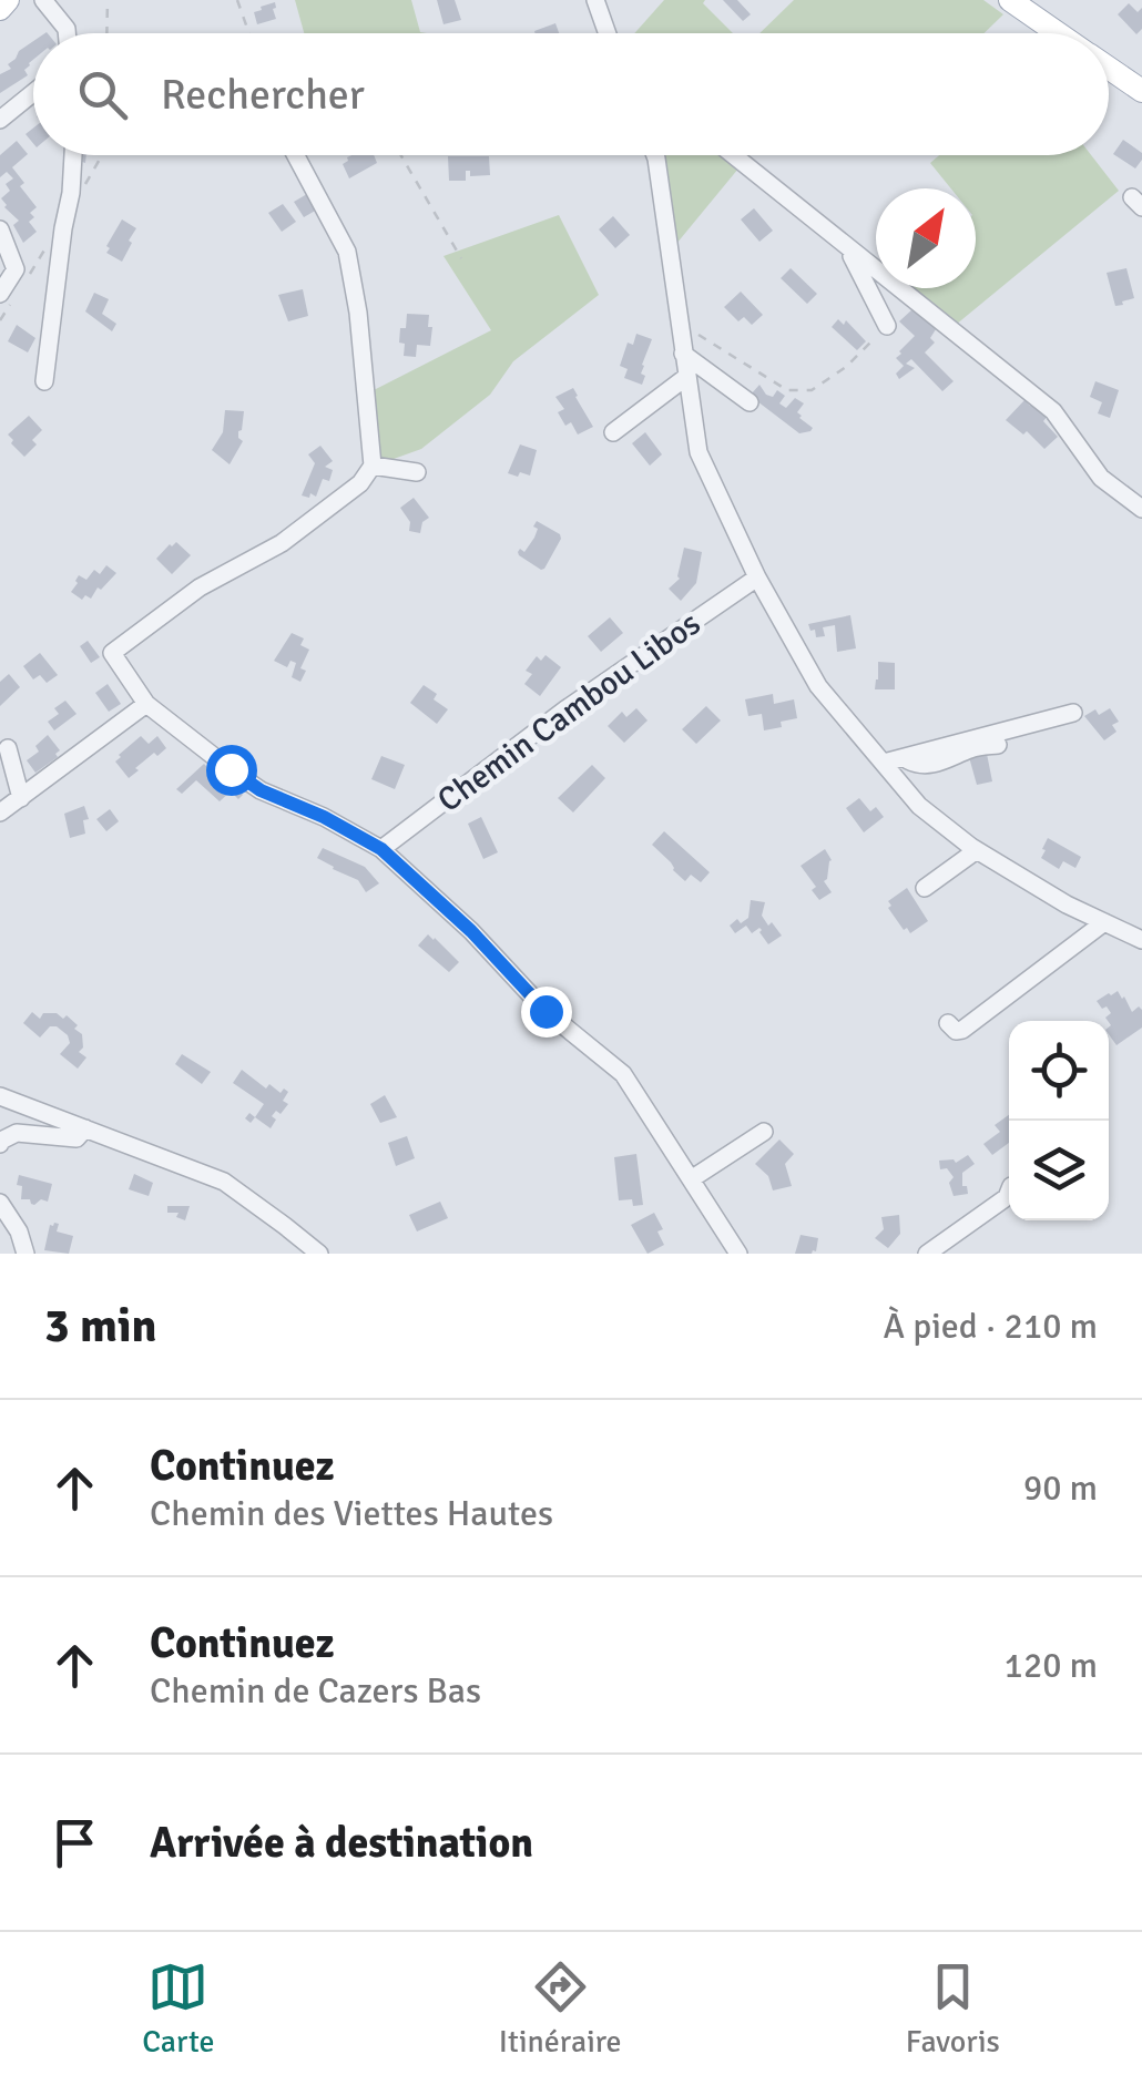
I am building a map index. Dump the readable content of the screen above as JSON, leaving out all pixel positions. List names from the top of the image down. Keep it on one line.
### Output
{"streets":{"street":["Chemin Cambou Libos"]},"north":"top right","page":{"search":"Rechercher","heading":["3 min","À pied · 210 m"],"list":[["Continuez","Chemin des Viettes Hautes","90 m"],["Continuez","Chemin de Cazers Bas","120 m"],"Arrivée à destination"],"nav":["Carte","Itinéraire","Favoris"]}}
